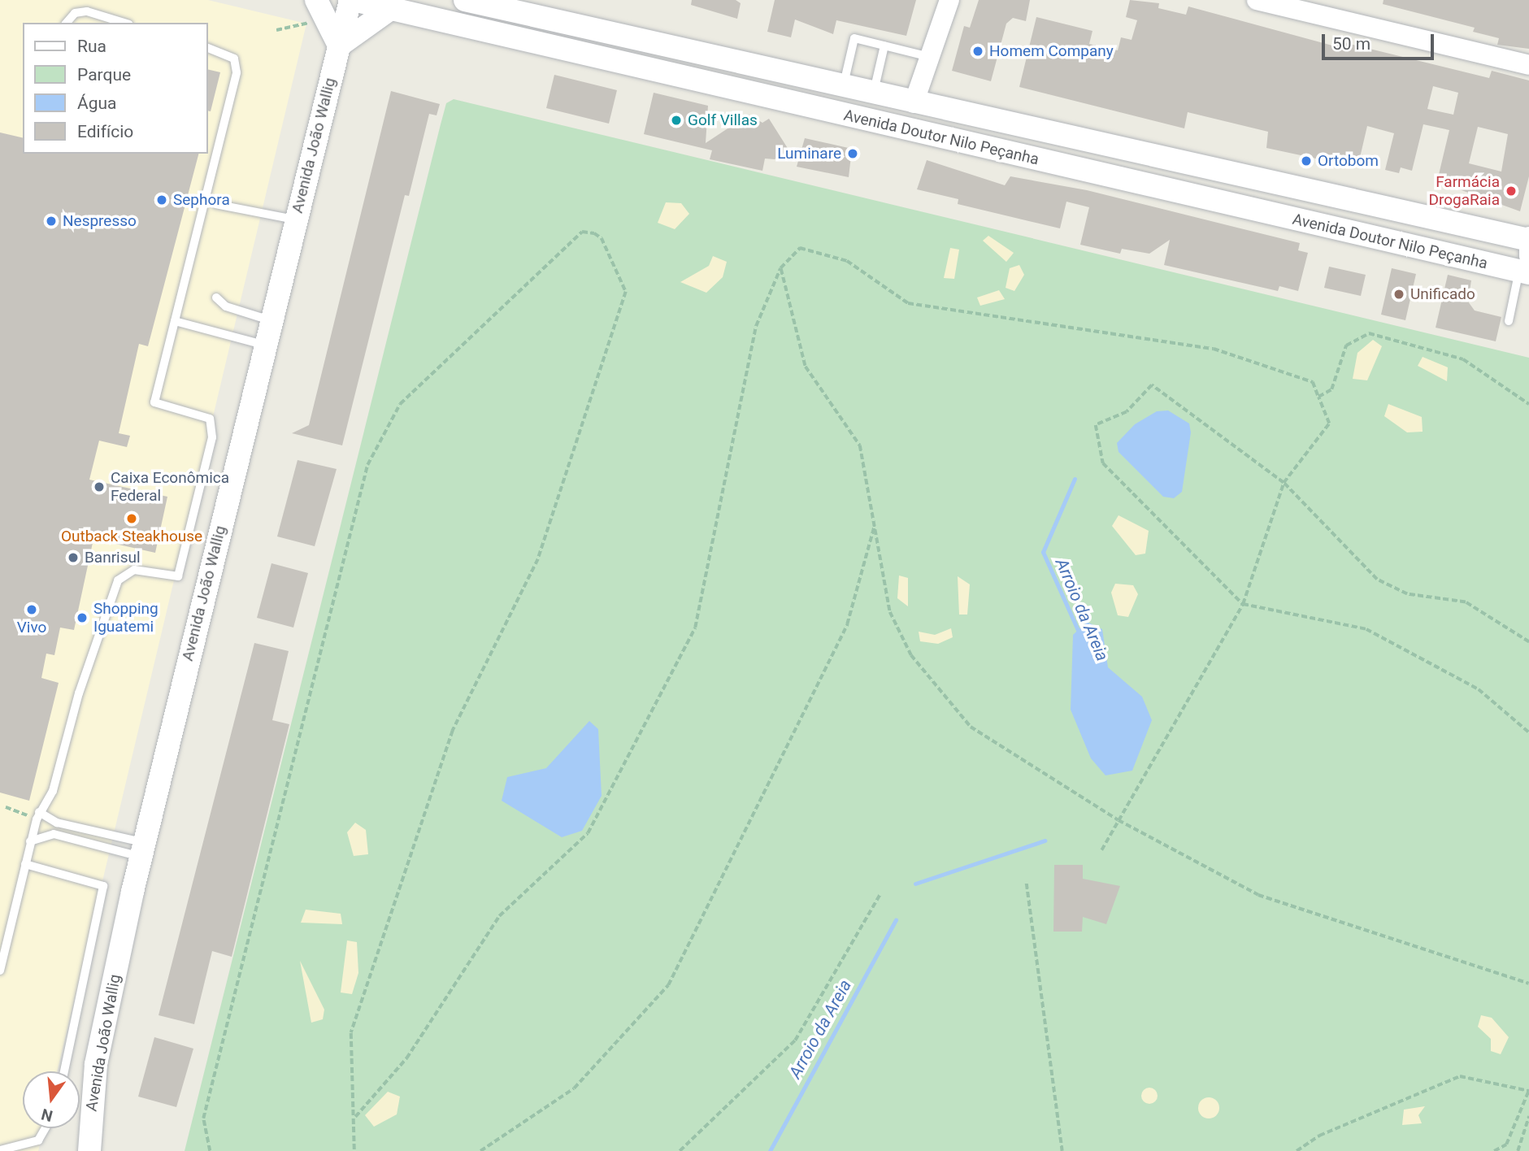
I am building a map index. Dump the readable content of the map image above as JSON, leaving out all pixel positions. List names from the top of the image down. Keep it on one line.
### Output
{"streets":{"main road":["Avenida Doutor Nilo Peçanha","Avenida João Wallig"]},"crossings":[["Avenida Doutor Nilo Peçanha","Avenida João Wallig"]],"water":["Arroio da Areia"],"places":["Homem Company","Golf Villas","Luminare","Ortobom","Farmácia DrogaRaia","Sephora","Nespresso","Unificado","Caixa Econômica Federal","Outback Steakhouse","Banrisul","Vivo","Shopping Iguatemi"],"legend":["Rua","Parque","Água","Edifício"],"scale_bar":"50 m","north":"bottom"}
